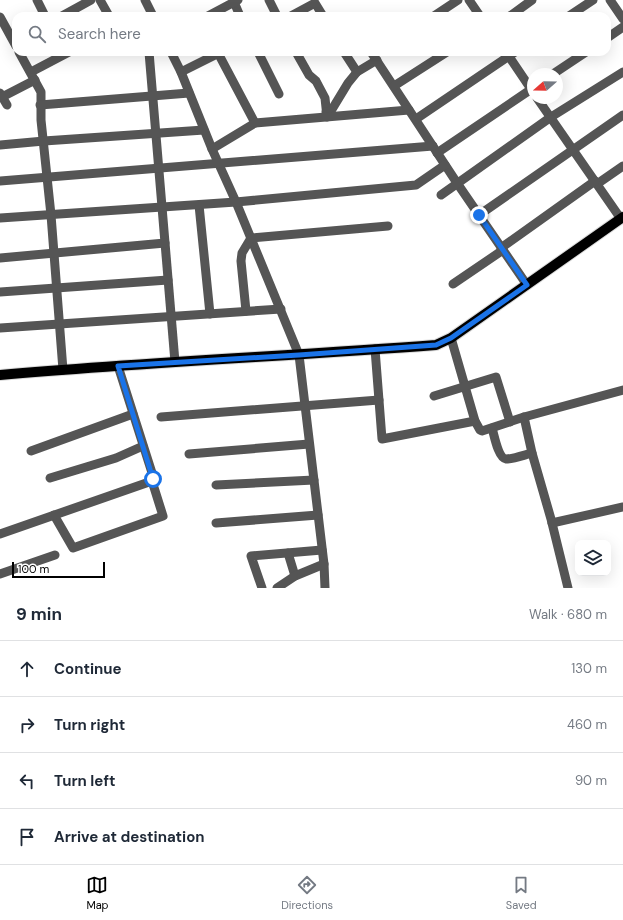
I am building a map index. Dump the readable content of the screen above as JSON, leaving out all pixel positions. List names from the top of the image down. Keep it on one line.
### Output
{"scale_bar":"100 m","north":"left","page":{"search":"Search here","scale":"100 m","heading":["9 min","Walk · 680 m"],"list":[["Continue","130 m"],["Turn right","460 m"],["Turn left","90 m"],"Arrive at destination"],"nav":["Map","Directions","Saved"]}}
